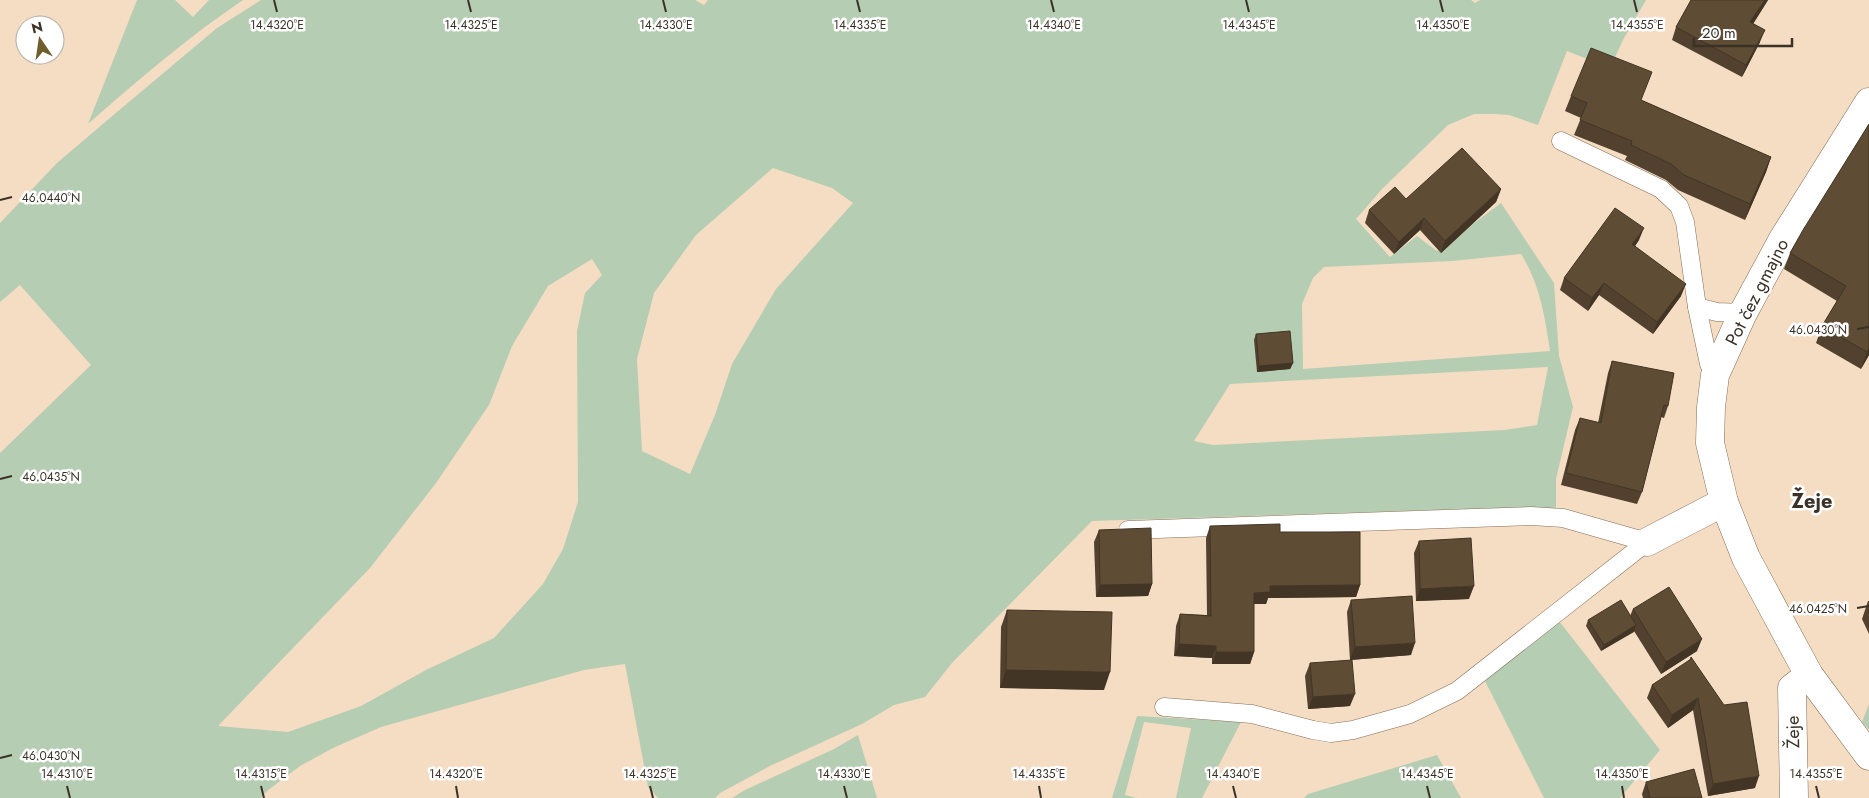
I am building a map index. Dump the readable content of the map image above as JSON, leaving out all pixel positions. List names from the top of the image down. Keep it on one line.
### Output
{"streets":{"street":["Pot čez gmajno","Žeje"]},"crossings":[["Pot čez gmajno","Žeje"]],"districts":["Žeje"],"scale_bar":"20 m","north":"top","coordinates":["14.4320°E","14.4325°E","14.4330°E","14.4335°E","14.4340°E","14.4345°E","14.4350°E","14.4355°E","46.0440°N","46.0430°N","46.0435°N","46.0425°N","14.4310°E","14.4315°E"]}
